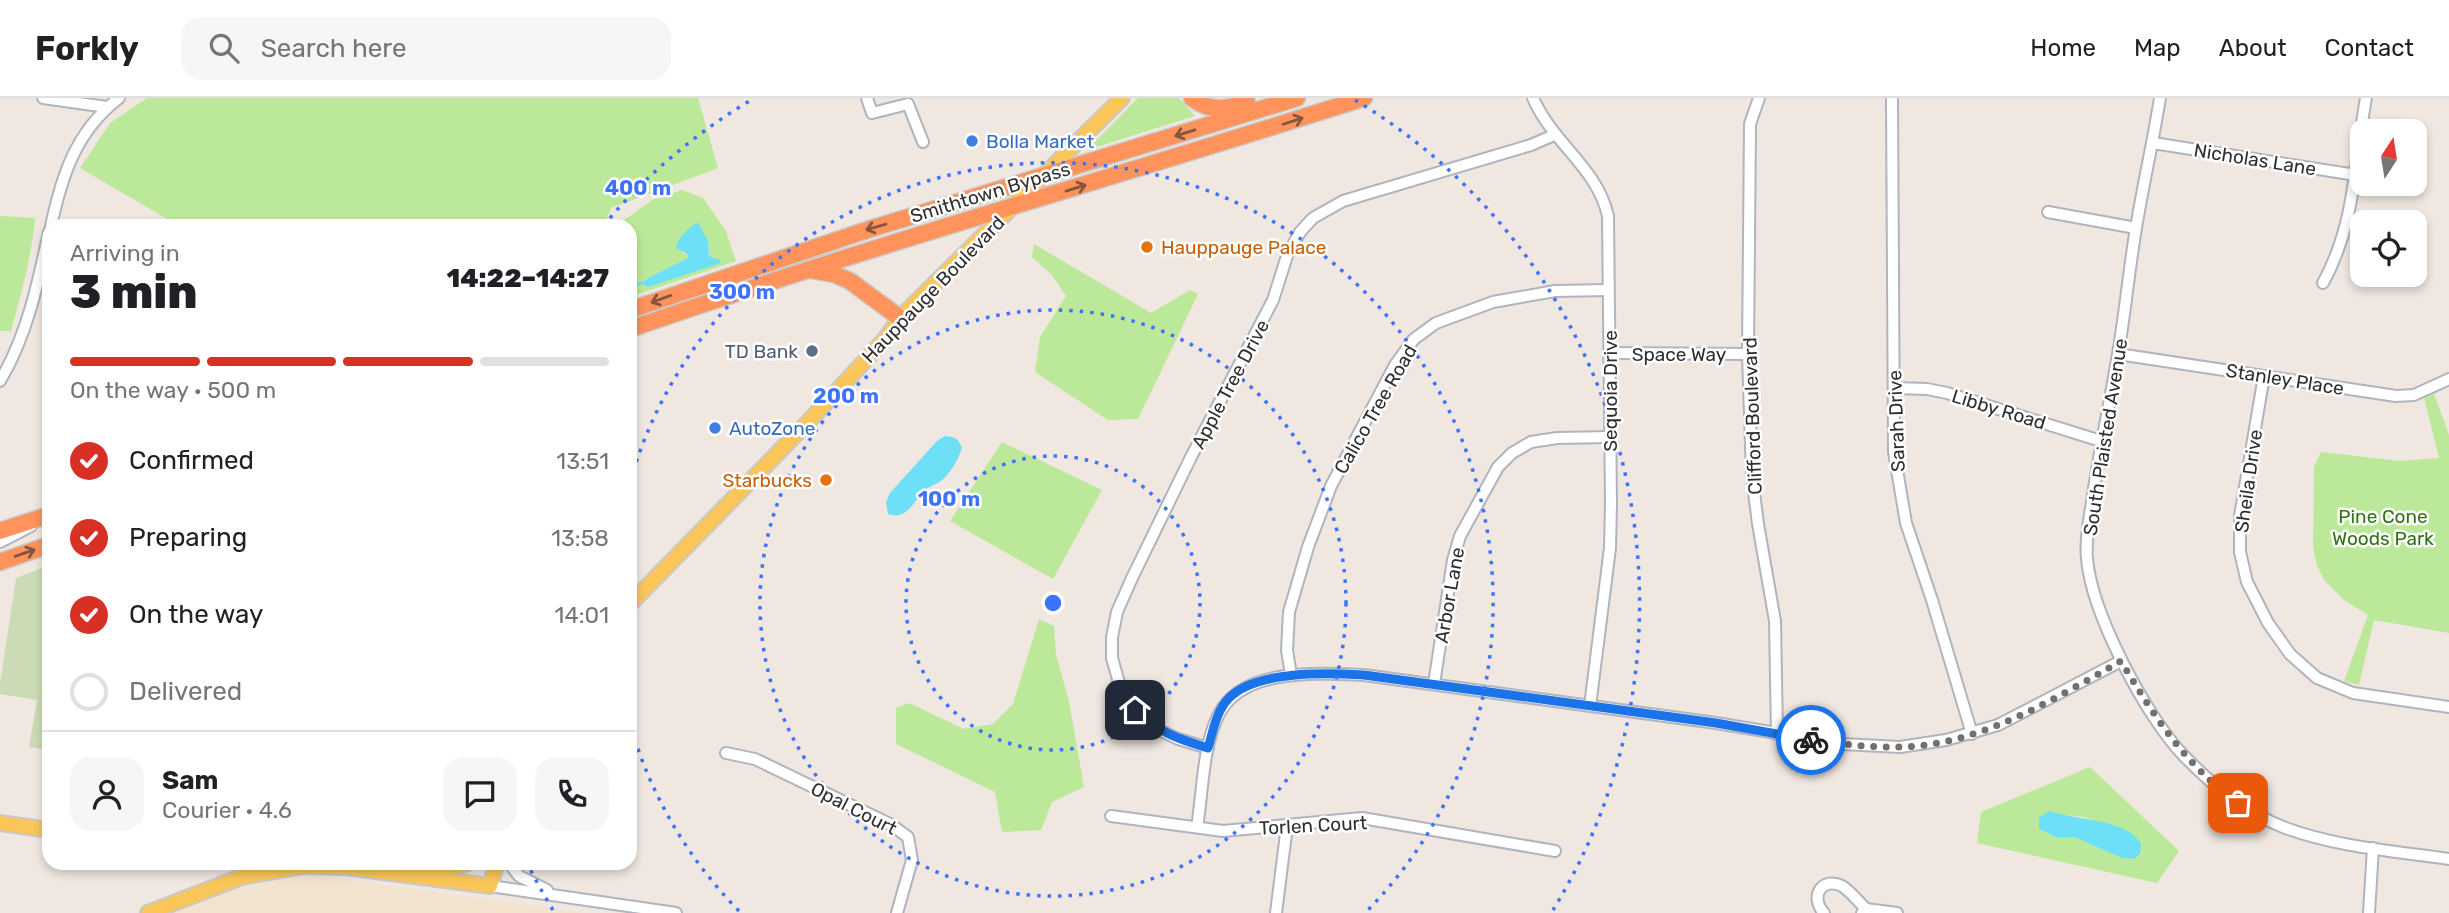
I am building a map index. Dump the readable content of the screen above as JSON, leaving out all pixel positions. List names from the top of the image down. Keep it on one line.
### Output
{"streets":{"highway":["Smithtown Bypass"],"main road":["Hauppauge Boulevard"],"street":["Nicholas Lane","Space Way","Stanley Place","Apple Tree Drive","Sequoia Drive","Calico Tree Road","Libby Road","Clifford Boulevard","Sarah Drive","South Plaisted Avenue","Sheila Drive","Arbor Lane","Opal Court","Torlen Court"]},"crossings":[["Nicholas Lane","South Plaisted Avenue"],["Smithtown Bypass","Hauppauge Boulevard"],["Space Way","Sequoia Drive"],["Space Way","Clifford Boulevard"],["Stanley Place","South Plaisted Avenue"],["Stanley Place","Sheila Drive"],["Apple Tree Drive","Sequoia Drive"],["Sequoia Drive","Calico Tree Road"],["Sequoia Drive","Arbor Lane"],["Libby Road","Sarah Drive"],["Libby Road","South Plaisted Avenue"]],"parks":["Pine Cone Woods Park"],"places":["Bolla Market","Hauppauge Palace","TD Bank","AutoZone","Starbucks"],"north":"top","page":{"header":"Forkly","search":"Search here","nav":["Home","Map","About","Contact"],"heading":["3 min","Arriving in","14:22–14:27"],"panel":["Sam","Courier · 4.6"],"bar":"On the way · 500 m","list":[["Confirmed","13:51"],["Preparing","13:58"],["On the way","14:01"],"Delivered"]},"rings":["400 m","300 m","200 m","100 m"]}
